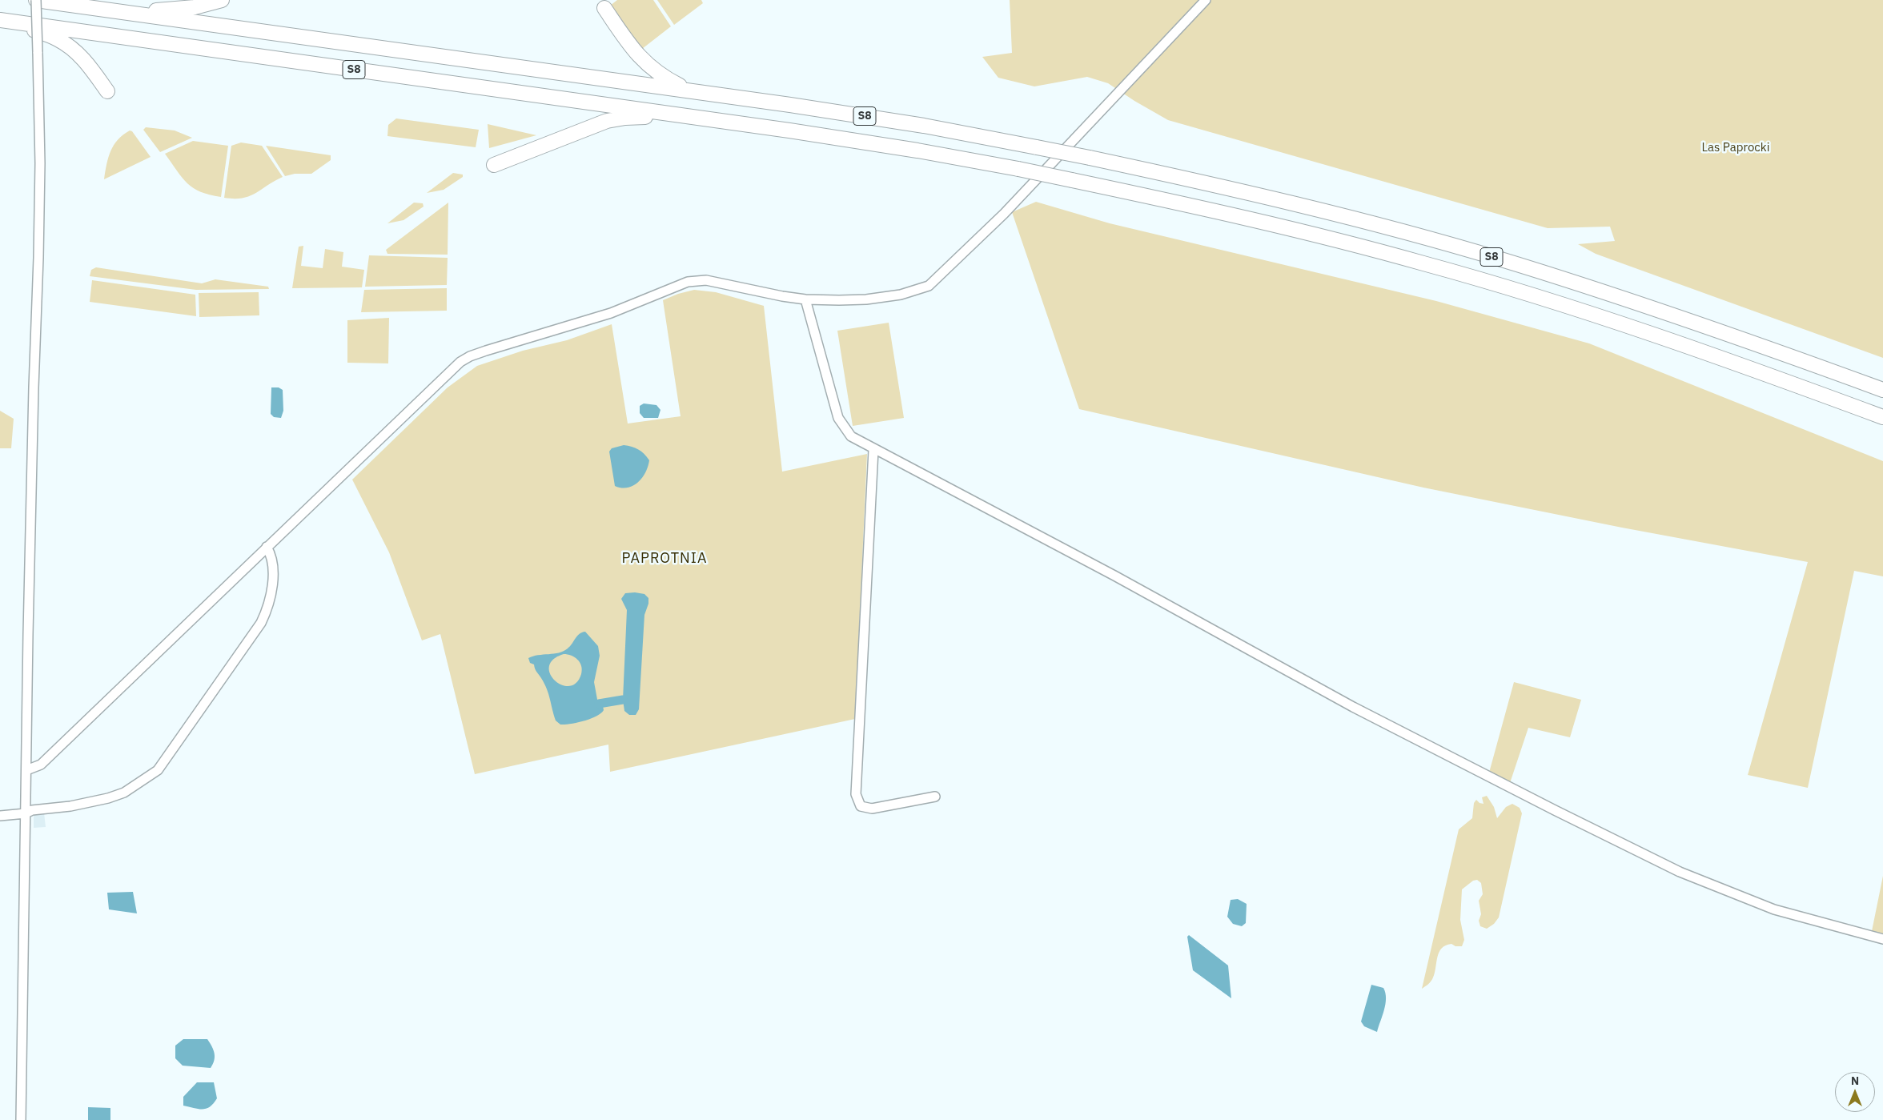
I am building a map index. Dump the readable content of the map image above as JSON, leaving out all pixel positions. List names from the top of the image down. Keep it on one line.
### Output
{"streets":{"highway":["S8"]},"districts":["PAPROTNIA"],"parks":["Las Paprocki"],"north":"top"}
